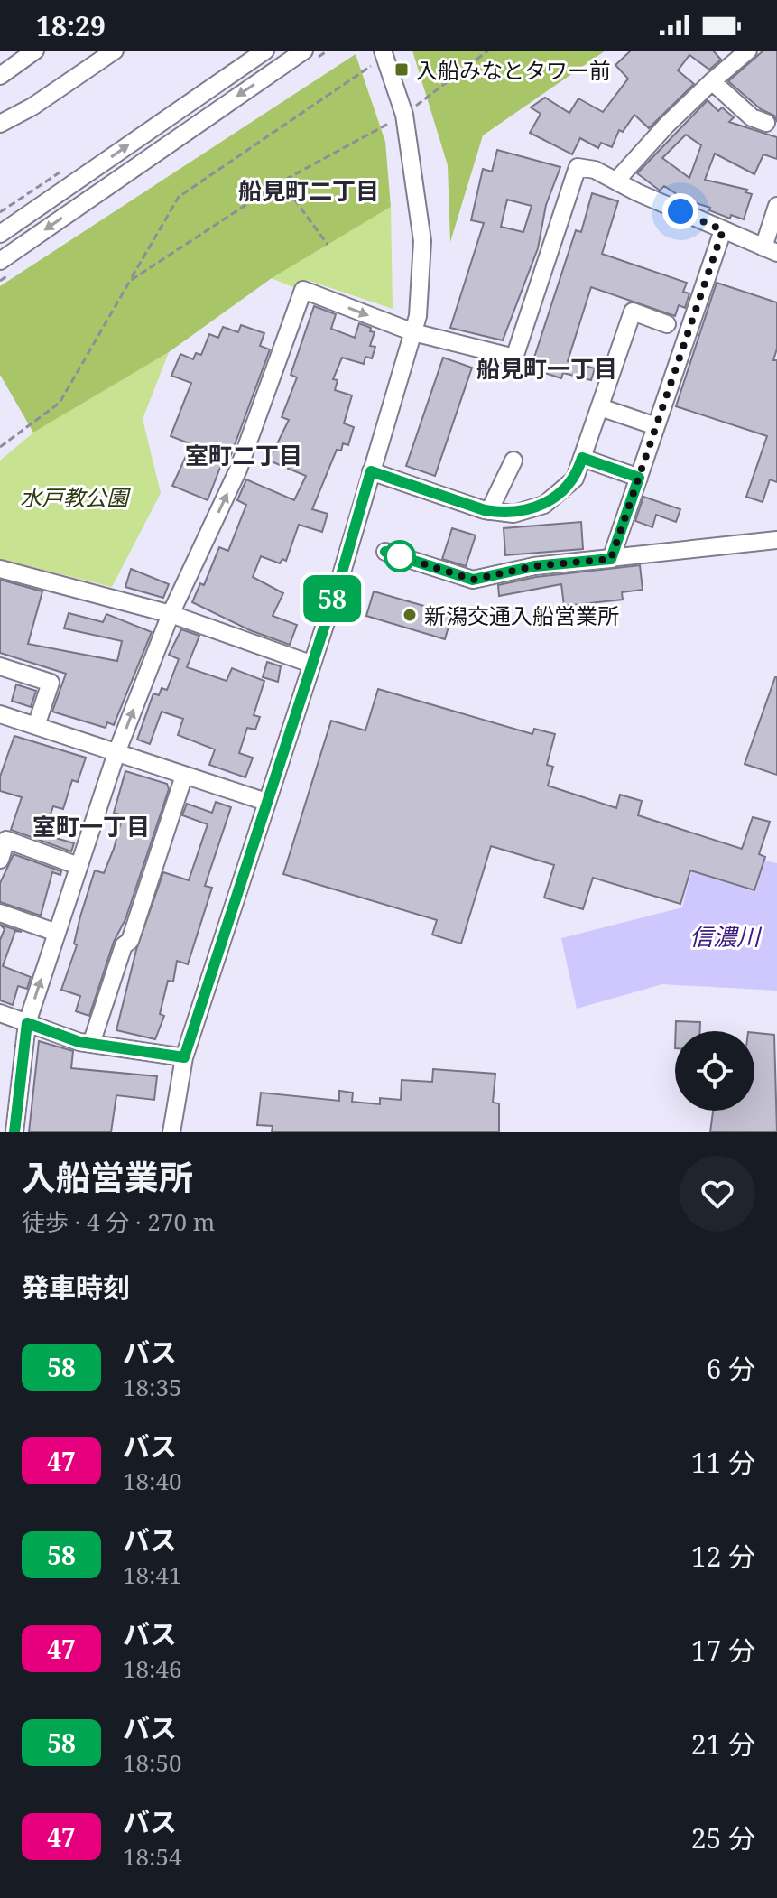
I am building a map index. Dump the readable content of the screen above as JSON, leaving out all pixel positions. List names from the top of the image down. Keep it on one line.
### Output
{"districts":["船見町二丁目","船見町一丁目","室町二丁目","室町一丁目"],"water":["信濃川"],"parks":["水戸教公園"],"places":{"transit":["入船みなとタワー前"],"other":["新潟交通入船営業所"]},"lines":["bus line 58"],"page":{"status":"18:29","on_map":"58","heading":[["入船営業所","徒歩 · 4 分 · 270 m"],"発車時刻"],"list":[{"mark":"58","name":"バス","note":"18:35","value":"6 分"},{"mark":"47","name":"バス","note":"18:40","value":"11 分"},{"mark":"58","name":"バス","note":"18:41","value":"12 分"},{"mark":"47","name":"バス","note":"18:46","value":"17 分"},{"mark":"58","name":"バス","note":"18:50","value":"21 分"},{"mark":"47","name":"バス","note":"18:54","value":"25 分"}]}}
